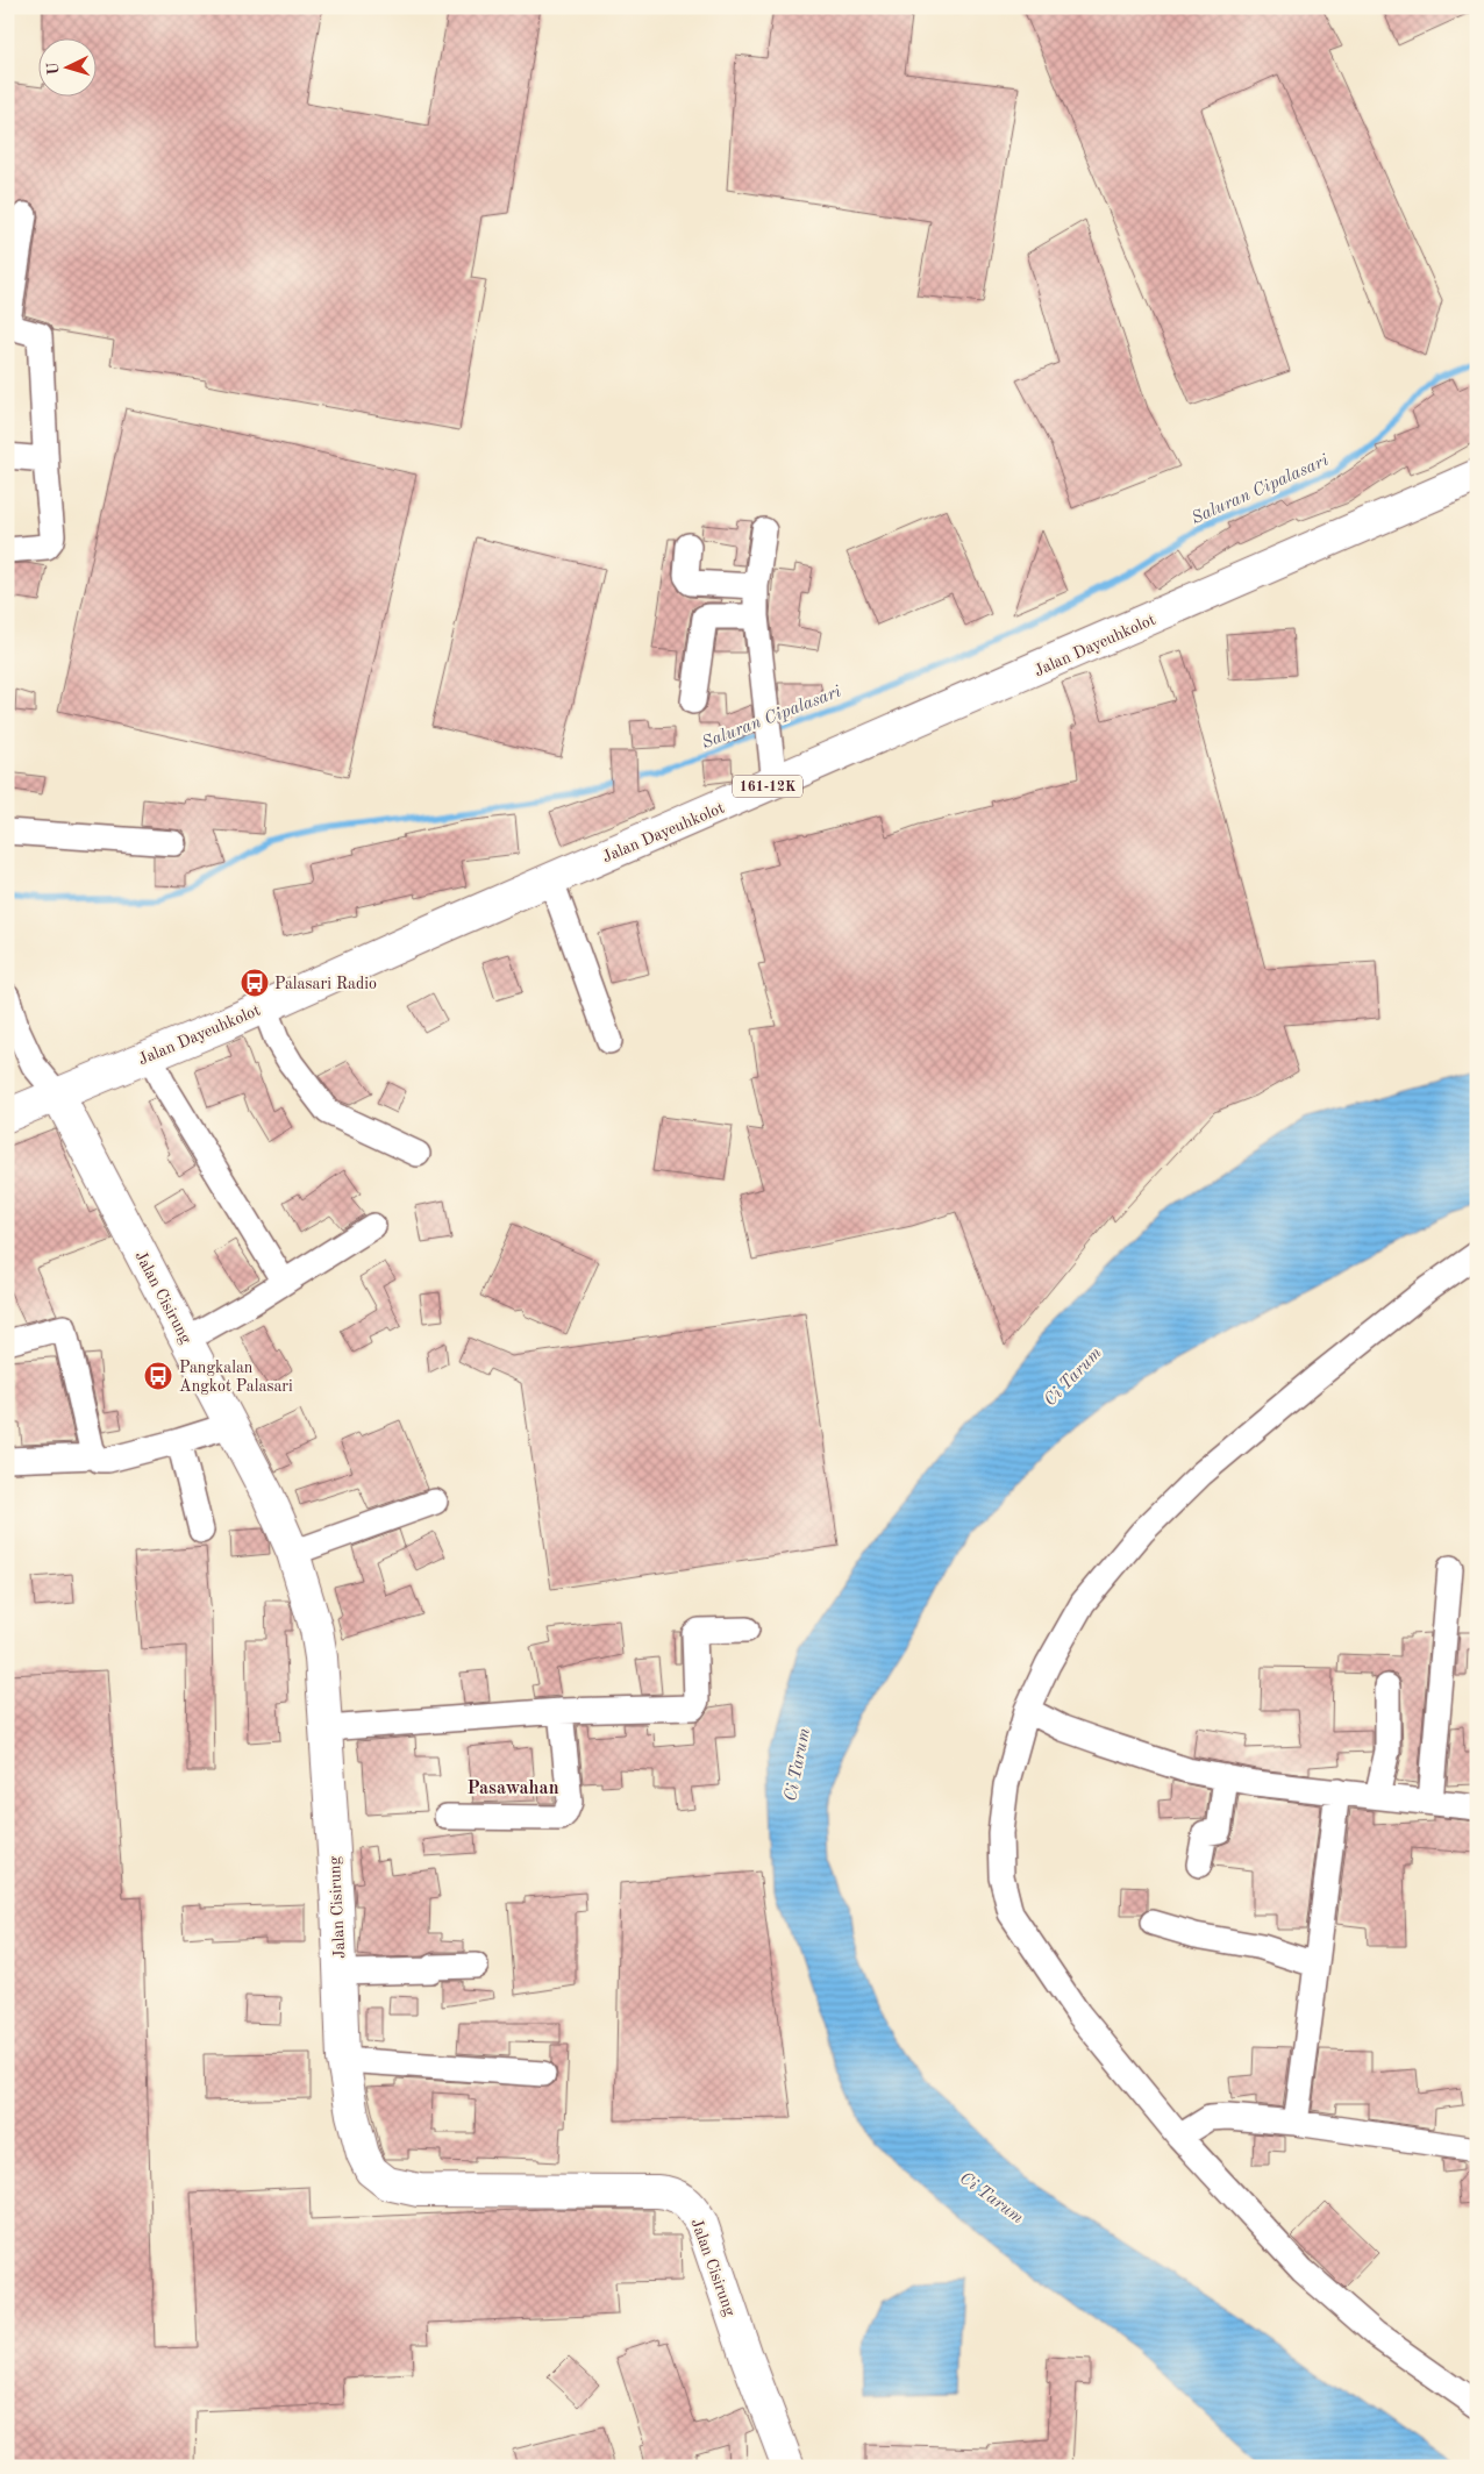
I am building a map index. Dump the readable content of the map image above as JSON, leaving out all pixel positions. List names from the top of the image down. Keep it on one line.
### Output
{"streets":{"main road":["Jalan Dayeuhkolot","161-12K","Jalan Cisirung"]},"crossings":[["Jalan Dayeuhkolot","Jalan Cisirung"]],"districts":["Pasawahan"],"water":["Saluran Cipalasari","Ci Tarum"],"places":{"bus stop":["Palasari Radio","Pangkalan Angkot Palasari"]},"north":"left"}
